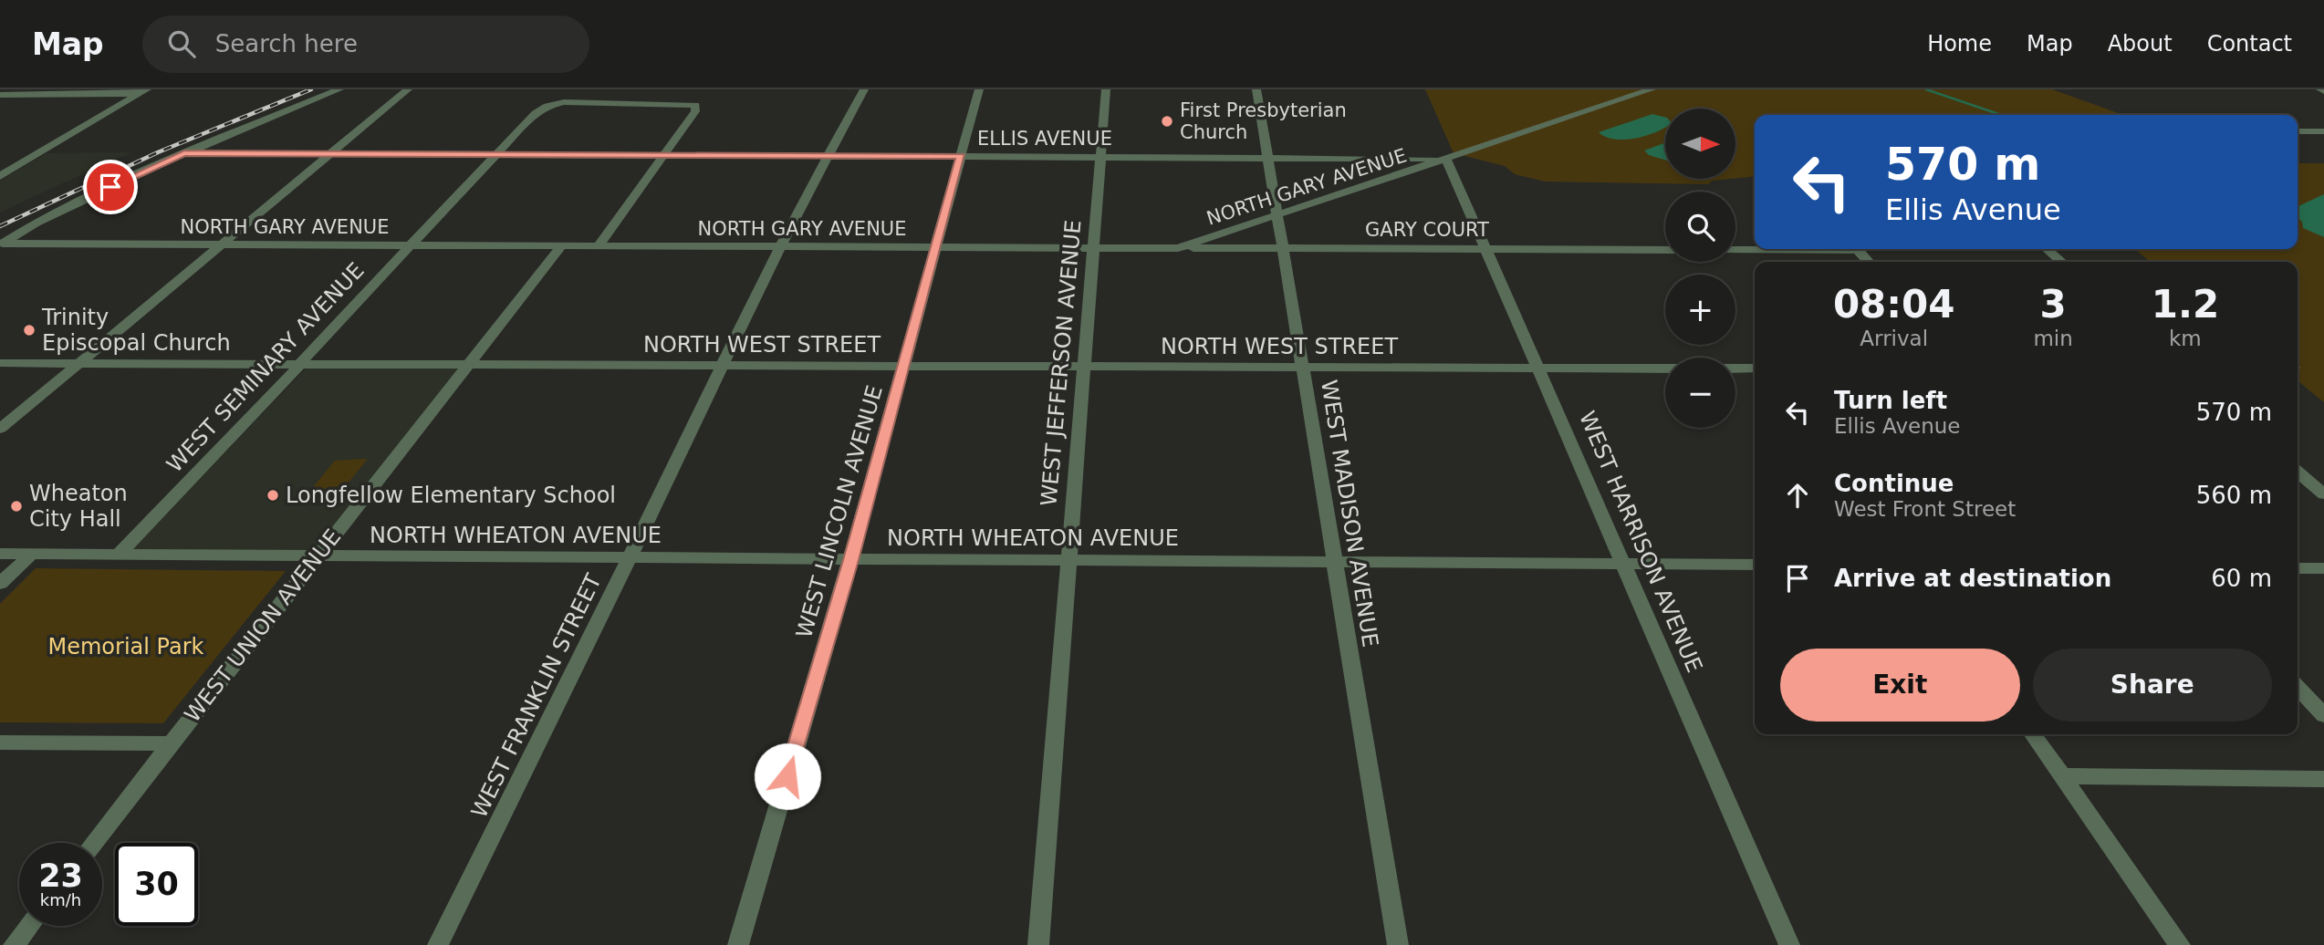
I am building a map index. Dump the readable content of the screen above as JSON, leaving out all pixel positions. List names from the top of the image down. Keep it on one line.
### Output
{"streets":{"street":["ELLIS AVENUE","NORTH GARY AVENUE","GARY COURT","NORTH WEST STREET","WEST JEFFERSON AVENUE","WEST SEMINARY AVENUE","WEST LINCOLN AVENUE","WEST MADISON AVENUE","NORTH WHEATON AVENUE","WEST HARRISON AVENUE","WEST UNION AVENUE","WEST FRANKLIN STREET"]},"crossings":[["ELLIS AVENUE","NORTH GARY AVENUE"],["ELLIS AVENUE","WEST JEFFERSON AVENUE"],["ELLIS AVENUE","WEST SEMINARY AVENUE"],["ELLIS AVENUE","WEST LINCOLN AVENUE"],["ELLIS AVENUE","WEST MADISON AVENUE"],["ELLIS AVENUE","WEST HARRISON AVENUE"],["ELLIS AVENUE","WEST FRANKLIN STREET"],["NORTH GARY AVENUE","GARY COURT"],["NORTH GARY AVENUE","WEST JEFFERSON AVENUE"],["NORTH GARY AVENUE","WEST SEMINARY AVENUE"],["NORTH GARY AVENUE","WEST LINCOLN AVENUE"],["NORTH GARY AVENUE","WEST MADISON AVENUE"],["NORTH GARY AVENUE","WEST HARRISON AVENUE"],["NORTH GARY AVENUE","WEST UNION AVENUE"],["NORTH GARY AVENUE","WEST FRANKLIN STREET"],["GARY COURT","WEST MADISON AVENUE"],["GARY COURT","WEST HARRISON AVENUE"],["NORTH WEST STREET","WEST JEFFERSON AVENUE"],["NORTH WEST STREET","WEST SEMINARY AVENUE"],["NORTH WEST STREET","WEST LINCOLN AVENUE"],["NORTH WEST STREET","WEST MADISON AVENUE"],["NORTH WEST STREET","WEST HARRISON AVENUE"],["NORTH WEST STREET","WEST UNION AVENUE"],["NORTH WEST STREET","WEST FRANKLIN STREET"],["WEST JEFFERSON AVENUE","NORTH WHEATON AVENUE"],["WEST SEMINARY AVENUE","NORTH WHEATON AVENUE"],["WEST LINCOLN AVENUE","NORTH WHEATON AVENUE"],["WEST MADISON AVENUE","NORTH WHEATON AVENUE"],["NORTH WHEATON AVENUE","WEST HARRISON AVENUE"],["NORTH WHEATON AVENUE","WEST UNION AVENUE"],["NORTH WHEATON AVENUE","WEST FRANKLIN STREET"]],"parks":["Memorial Park"],"places":["First Presbyterian Church","Trinity Episcopal Church","Longfellow Elementary School","Wheaton City Hall"],"north":"right","page":{"header":"Map","search":"Search here","nav":["Home","Map","About","Contact"],"map_buttons":["+","−"],"turn":["570 m","Ellis Avenue"],"eta":["08:04","Arrival","3","min","1.2","km"],"list":[{"name":"Turn left","note":"Ellis Avenue","value":"570 m"},{"name":"Continue","note":"West Front Street","value":"560 m"},{"name":"Arrive at destination","value":"60 m"}],"buttons":["Exit","Share"],"speed":"23 km/h","limit":"30"}}
